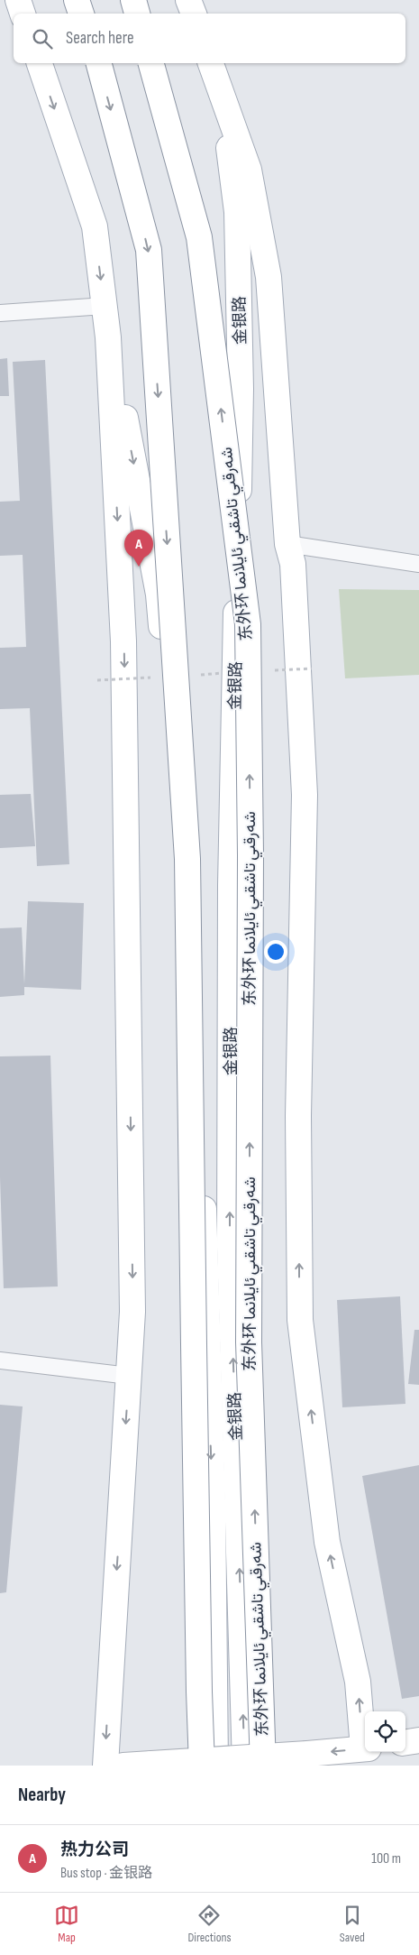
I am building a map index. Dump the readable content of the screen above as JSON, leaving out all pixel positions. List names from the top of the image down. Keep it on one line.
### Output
{"streets":{"main road":["金银路","东外环 شەرقىي تاشقىي ئايلانما"]},"page":{"search":"Search here","pins":"A","heading":"Nearby","list":[{"mark":"A","name":"热力公司","note":"Bus stop · 金银路","value":"100 m"}],"nav":["Map","Directions","Saved"]}}
